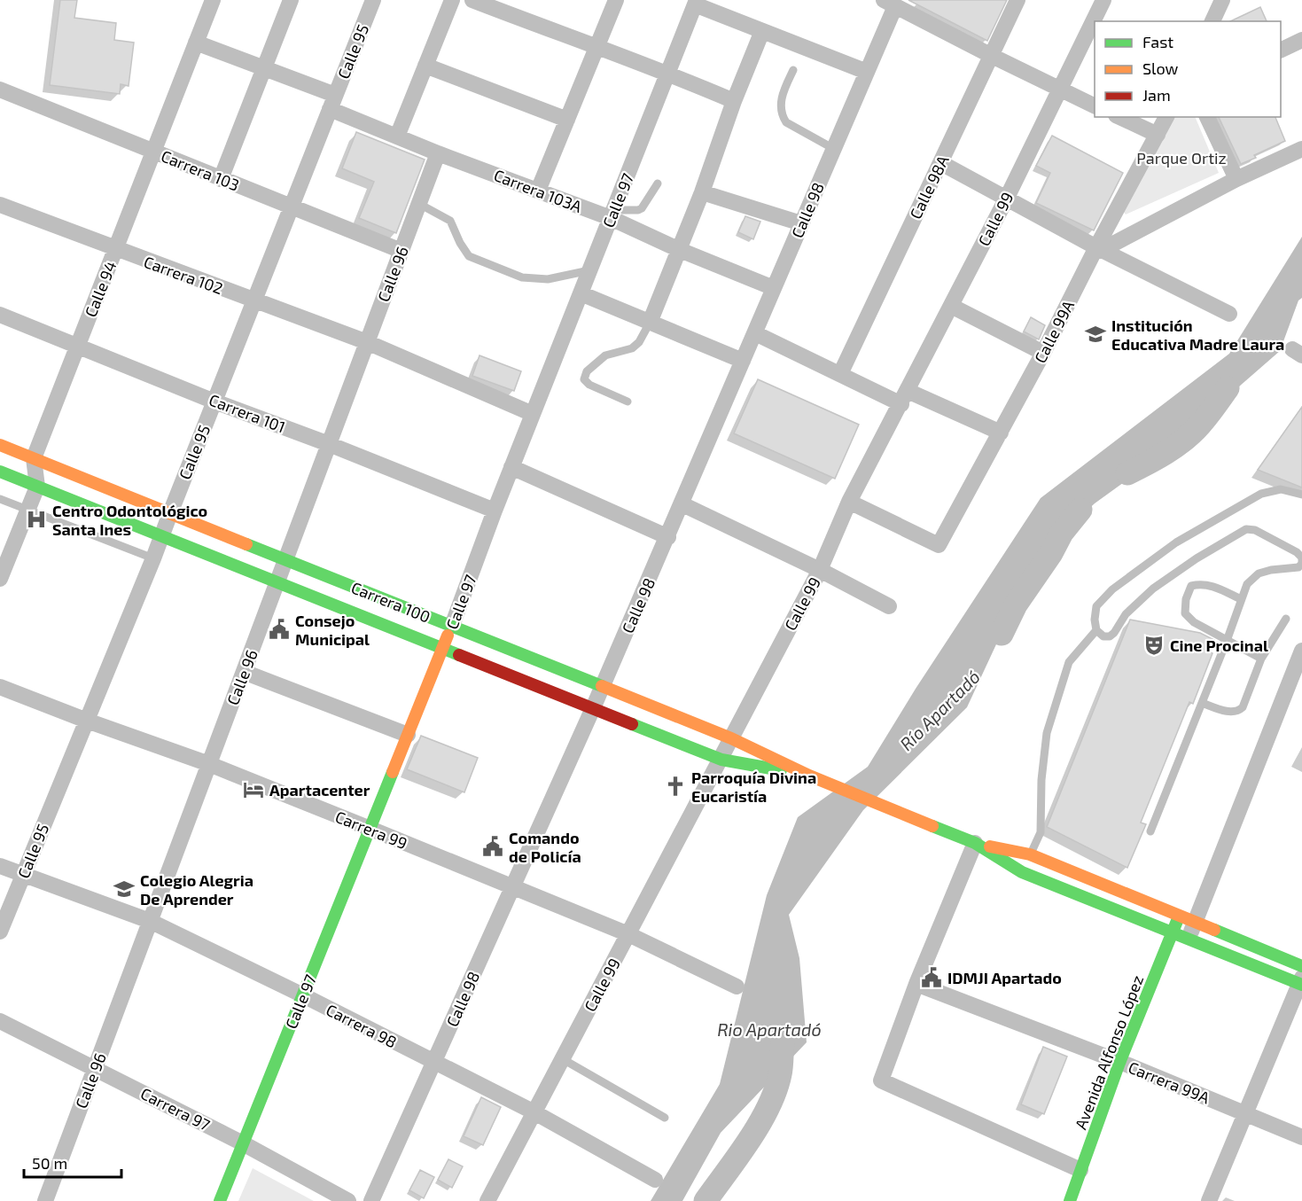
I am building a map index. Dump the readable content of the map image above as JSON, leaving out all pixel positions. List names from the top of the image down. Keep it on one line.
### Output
{"streets":{"main road":["Calle 97","Carrera 100","Avenida Alfonso López"],"street":["Calle 95","Carrera 103","Calle 98A","Carrera 103A","Calle 98","Calle 99","Calle 96","Carrera 102","Calle 94","Calle 99A","Carrera 101","Carrera 99","Carrera 98","Carrera 99A","Carrera 97"]},"crossings":[["Calle 95","Carrera 103"],["Calle 95","Carrera 103A"],["Calle 95","Carrera 102"],["Calle 95","Carrera 101"],["Calle 95","Carrera 100"],["Calle 95","Carrera 99"],["Calle 95","Carrera 98"],["Carrera 103","Calle 96"],["Carrera 103","Calle 94"],["Carrera 103A","Calle 97"],["Carrera 103A","Calle 98"],["Carrera 103A","Calle 96"],["Carrera 103A","Calle 94"],["Calle 97","Carrera 102"],["Calle 97","Carrera 101"],["Calle 97","Carrera 100"],["Calle 97","Carrera 99"],["Calle 97","Carrera 98"],["Calle 97","Carrera 97"],["Calle 98","Carrera 100"],["Calle 98","Carrera 99"],["Calle 98","Carrera 98"],["Calle 99","Calle 99A"],["Calle 99","Carrera 100"],["Calle 99","Carrera 99"],["Calle 99","Carrera 98"],["Calle 96","Carrera 102"],["Calle 96","Carrera 101"],["Calle 96","Carrera 100"],["Calle 96","Carrera 99"],["Calle 96","Carrera 98"],["Calle 96","Carrera 97"],["Carrera 102","Calle 94"],["Calle 94","Carrera 101"],["Calle 94","Carrera 100"],["Carrera 100","Avenida Alfonso López"],["Avenida Alfonso López","Carrera 99A"]],"water":["Río Apartadó","Rio Apartadó"],"parks":["Parque Ortiz"],"places":{"school or university":["Institución Educativa Madre Laura","Colegio Alegria De Aprender"],"hospital":["Centro Odontológico Santa Ines"],"public building":["Consejo Municipal","Comando de Policía","IDMJI Apartado"],"theatre":["Cine Procinal"],"church":["Parroquía Divina Eucaristía"],"hotel":["Apartacenter"]},"legend":["Fast","Slow","Jam"],"scale_bar":"50 m"}
